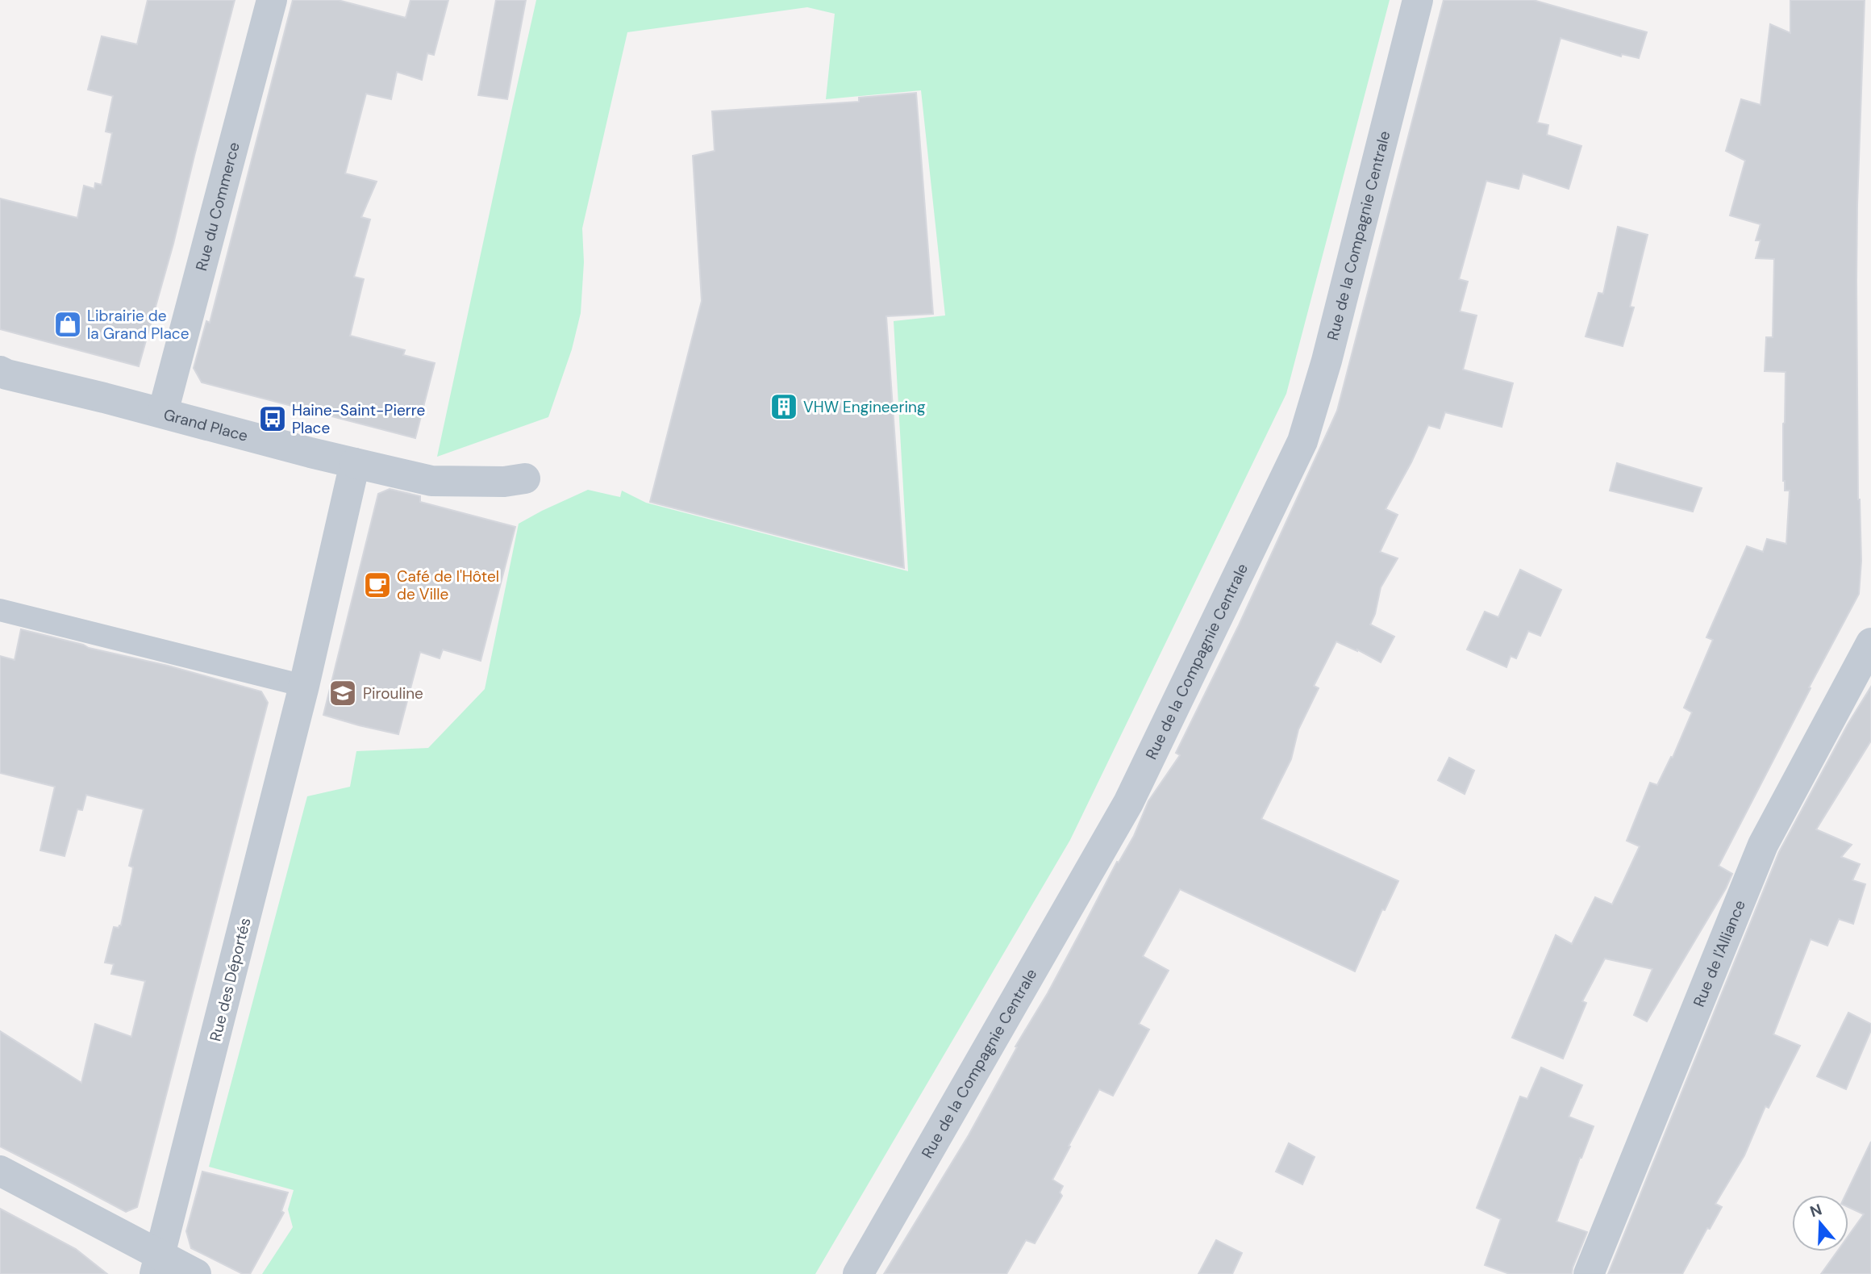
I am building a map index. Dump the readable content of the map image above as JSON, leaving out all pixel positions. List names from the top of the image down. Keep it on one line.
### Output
{"streets":{"street":["Rue du Commerce","Rue de la Compagnie Centrale","Grand Place","Rue de l'Alliance","Rue des Déportés"]},"crossings":[["Rue du Commerce","Grand Place"]],"places":{"shop":["Librairie de la Grand Place"],"building":["VHW Engineering"],"bus stop":["Haine-Saint-Pierre Place"],"cafe":["Café de l'Hôtel de Ville"],"school or university":["Pirouline"]},"north":"top"}
